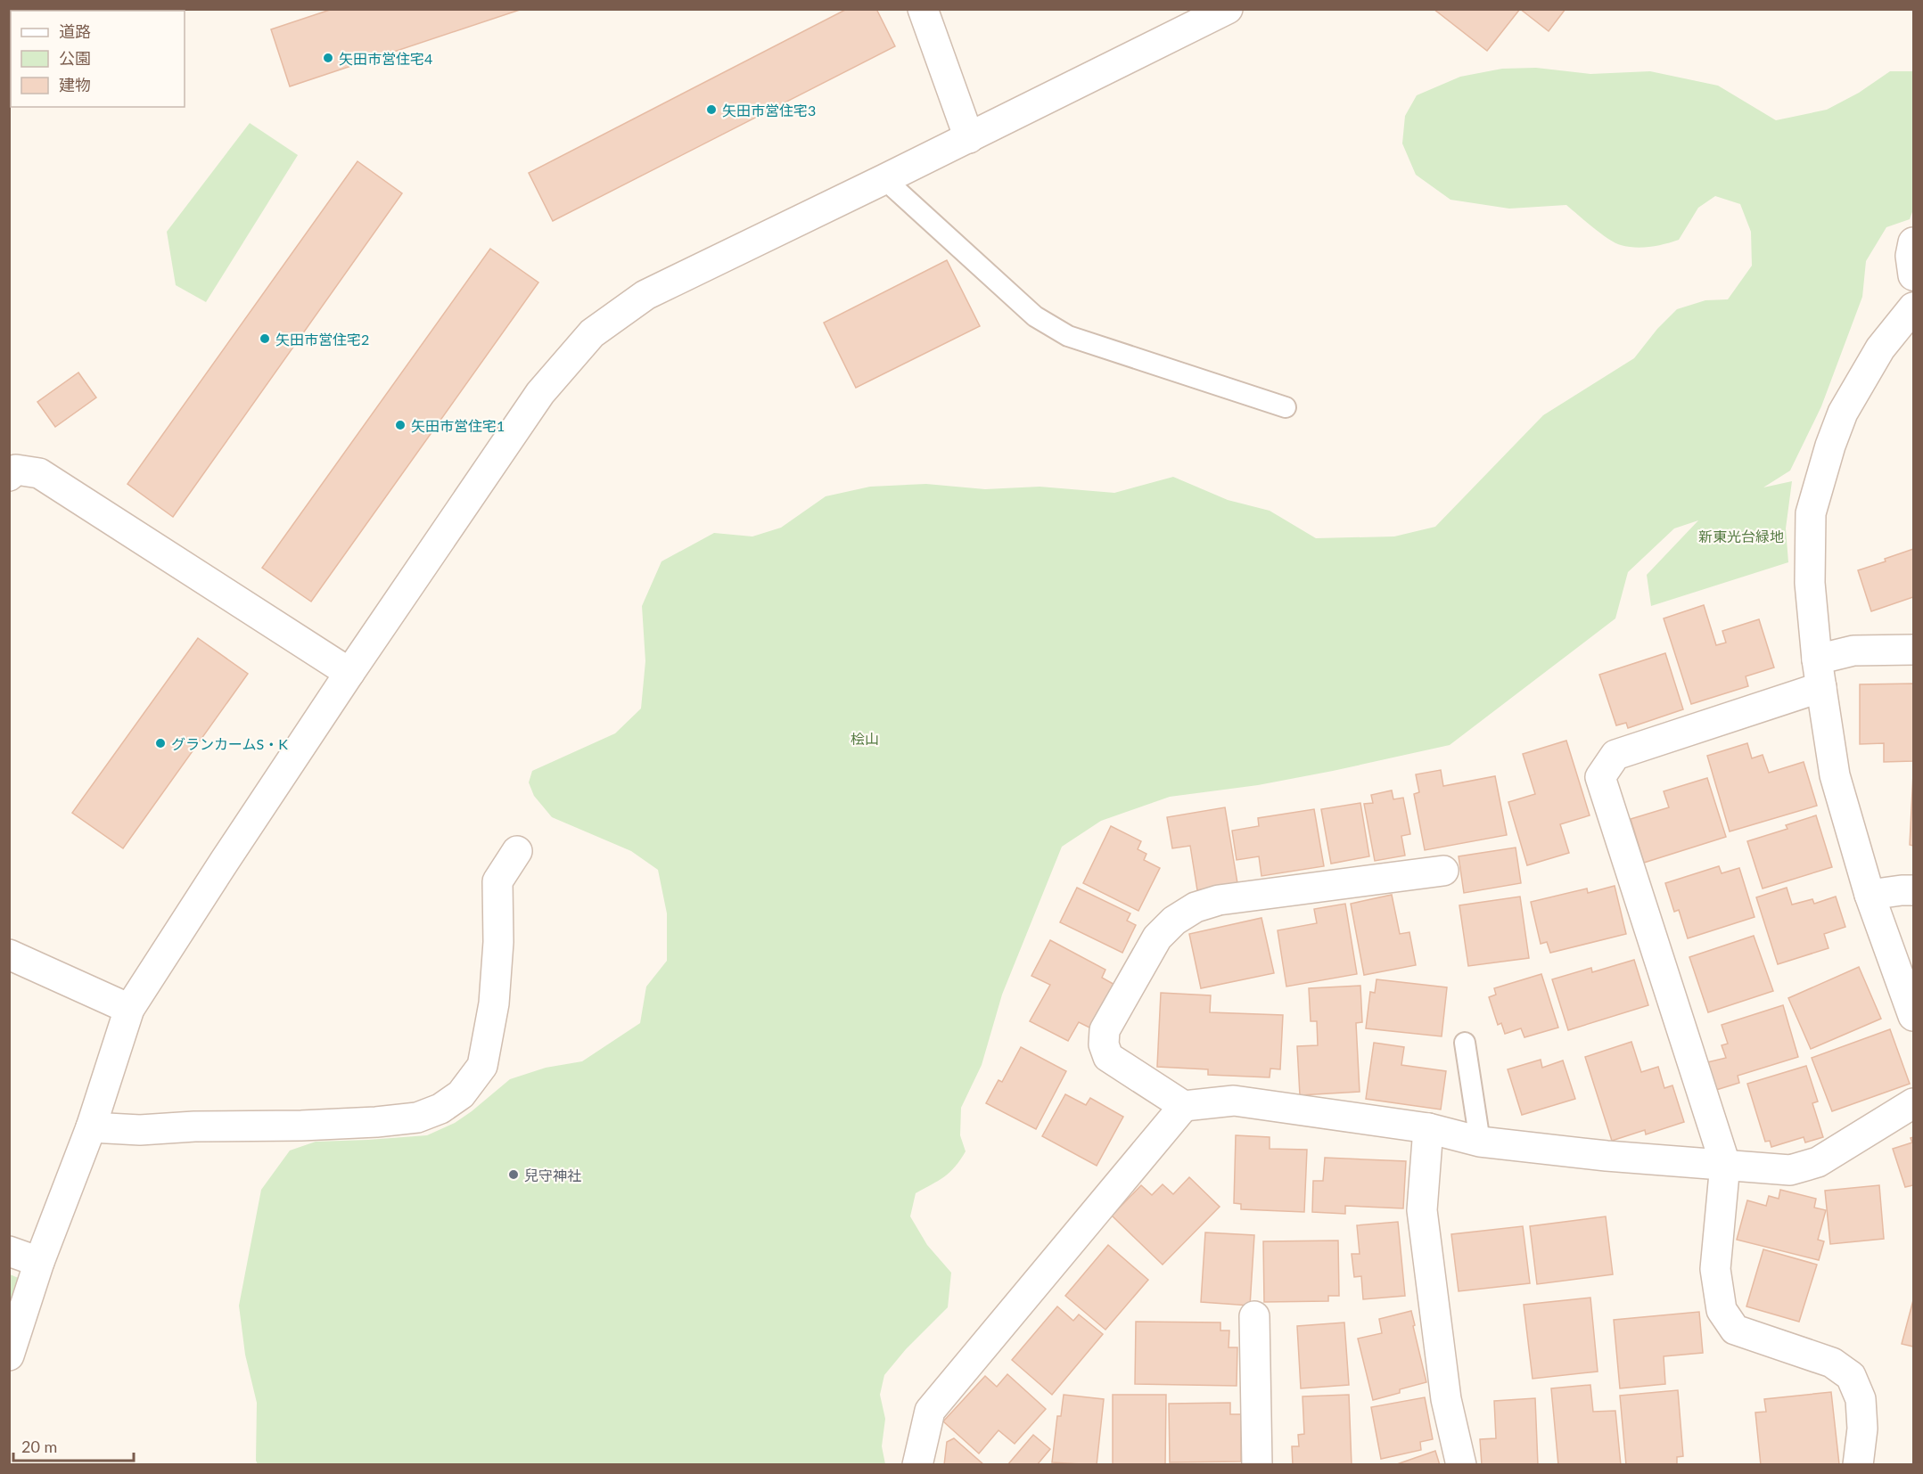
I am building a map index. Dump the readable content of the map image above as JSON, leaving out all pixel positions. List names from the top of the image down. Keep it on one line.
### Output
{"parks":["新東光台緑地","桧山"],"places":["矢田市営住宅4","矢田市営住宅3","矢田市営住宅2","矢田市営住宅1","グランカームS・K","兒守神社"],"legend":["道路","公園","建物"],"scale_bar":"20 m"}
